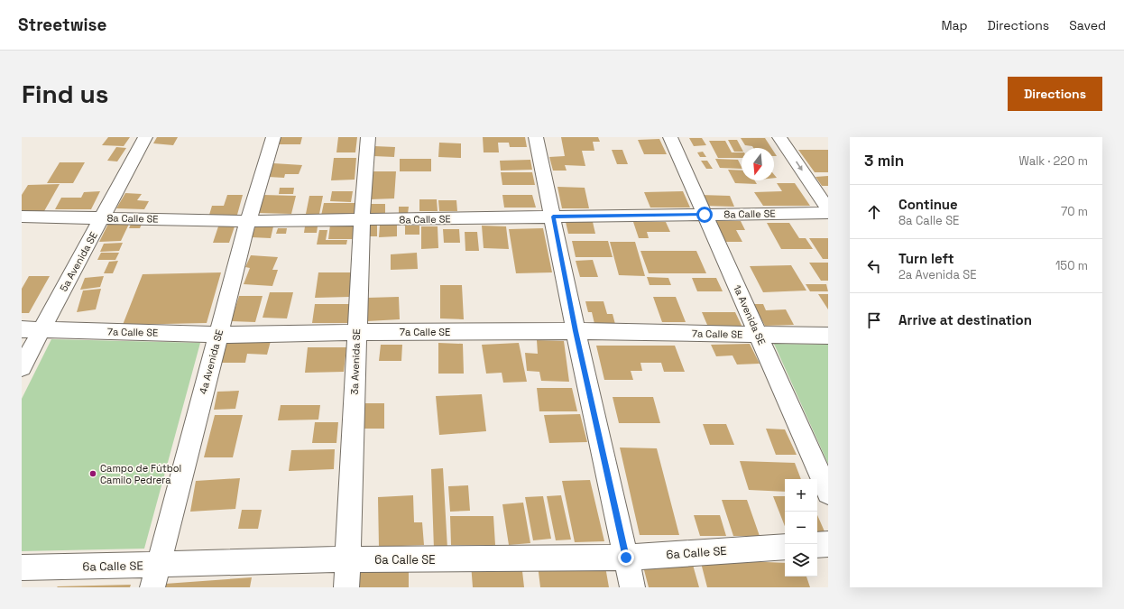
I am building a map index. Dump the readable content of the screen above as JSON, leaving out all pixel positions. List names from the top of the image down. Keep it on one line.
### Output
{"streets":{"street":["8a Calle SE","5a Avenida SE","1a Avenida SE","7a Calle SE","4a Avenida SE","3a Avenida SE","6a Calle SE"]},"crossings":[["8a Calle SE","5a Avenida SE"],["8a Calle SE","1a Avenida SE"],["8a Calle SE","4a Avenida SE"],["8a Calle SE","3a Avenida SE"],["5a Avenida SE","7a Calle SE"],["1a Avenida SE","7a Calle SE"],["7a Calle SE","4a Avenida SE"],["7a Calle SE","3a Avenida SE"],["4a Avenida SE","6a Calle SE"],["3a Avenida SE","6a Calle SE"]],"places":["Campo de Fútbol Camilo Pedrera"],"north":"bottom","page":{"header":"Streetwise","nav":["Map","Directions","Saved"],"buttons":"Directions","title":"Find us","heading":["3 min","Walk · 220 m"],"list":[["Continue","8a Calle SE","70 m"],["Turn left","2a Avenida SE","150 m"],"Arrive at destination"],"map_buttons":["+","−"]}}
